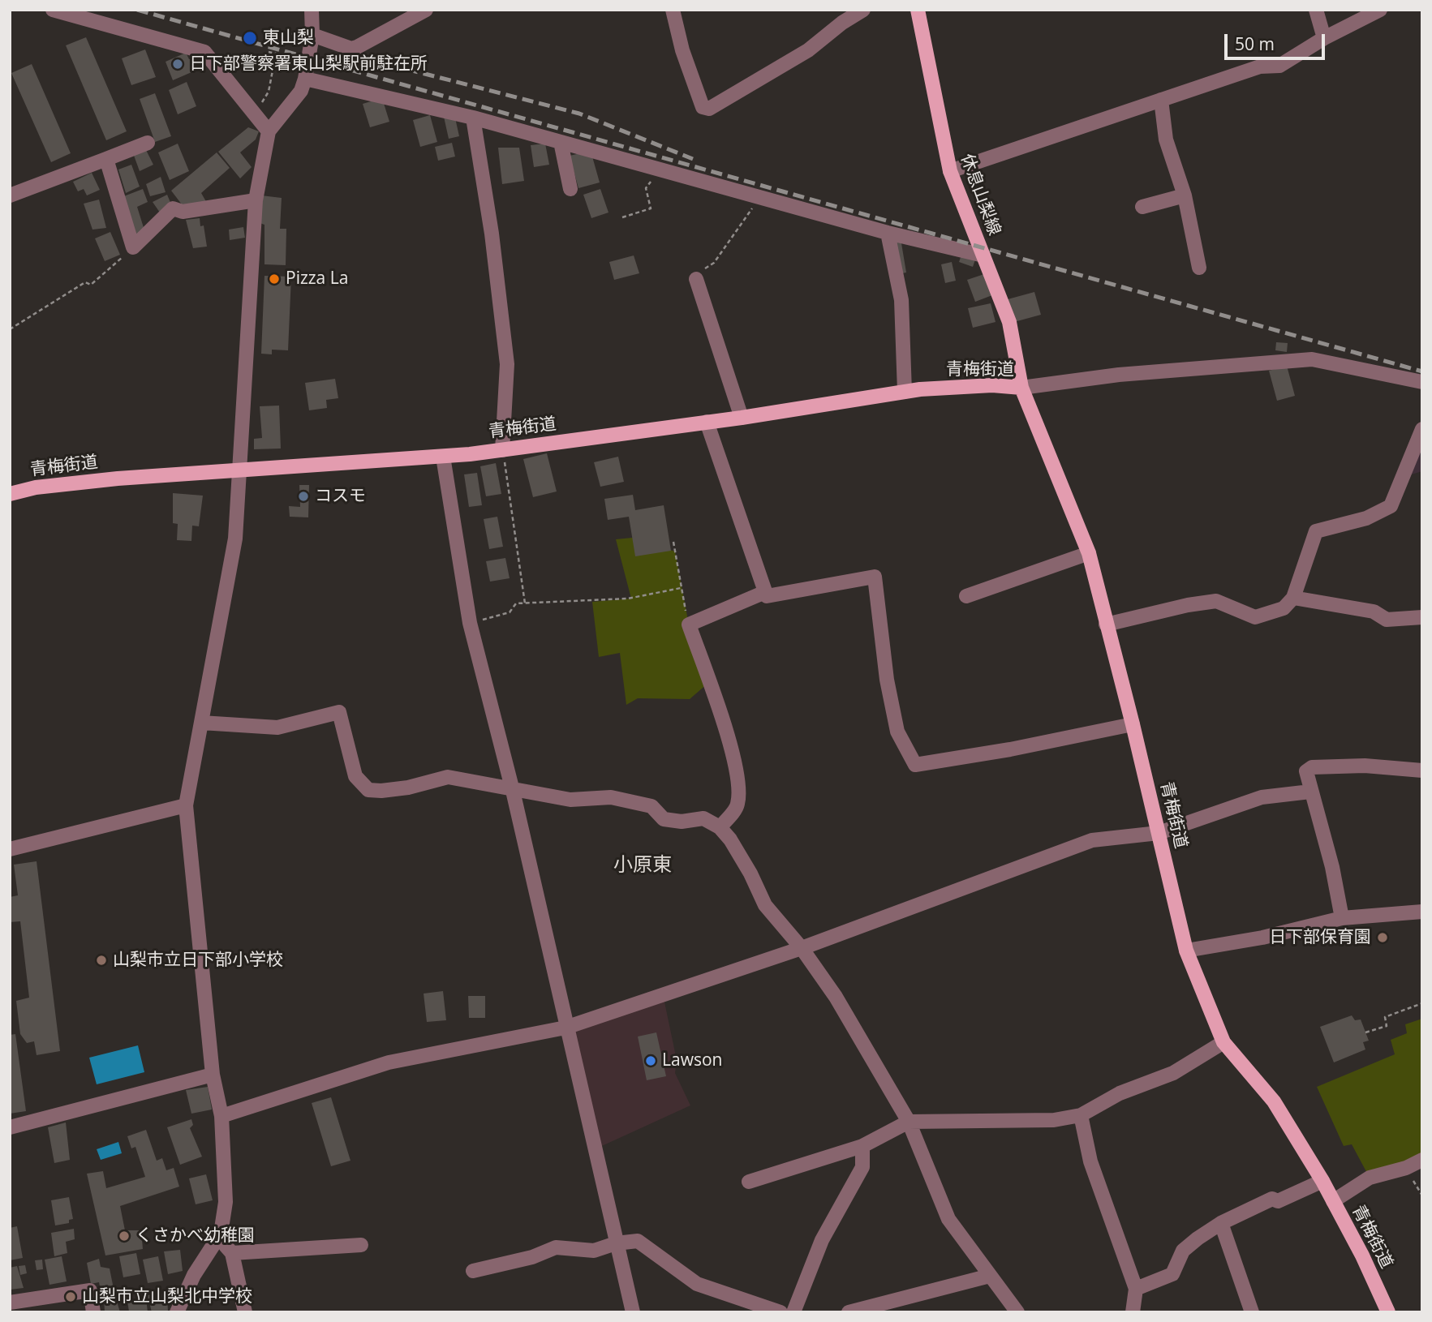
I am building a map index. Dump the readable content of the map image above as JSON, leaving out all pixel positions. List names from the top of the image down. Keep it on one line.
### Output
{"streets":{"main road":["休息山梨線","青梅街道"]},"crossings":[["休息山梨線","青梅街道"]],"districts":["小原東"],"places":["東山梨","日下部警察署東山梨駅前駐在所","Pizza La","コスモ","日下部保育園","山梨市立日下部小学校","Lawson","くさかべ幼稚園","山梨市立山梨北中学校"],"scale_bar":"50 m"}
